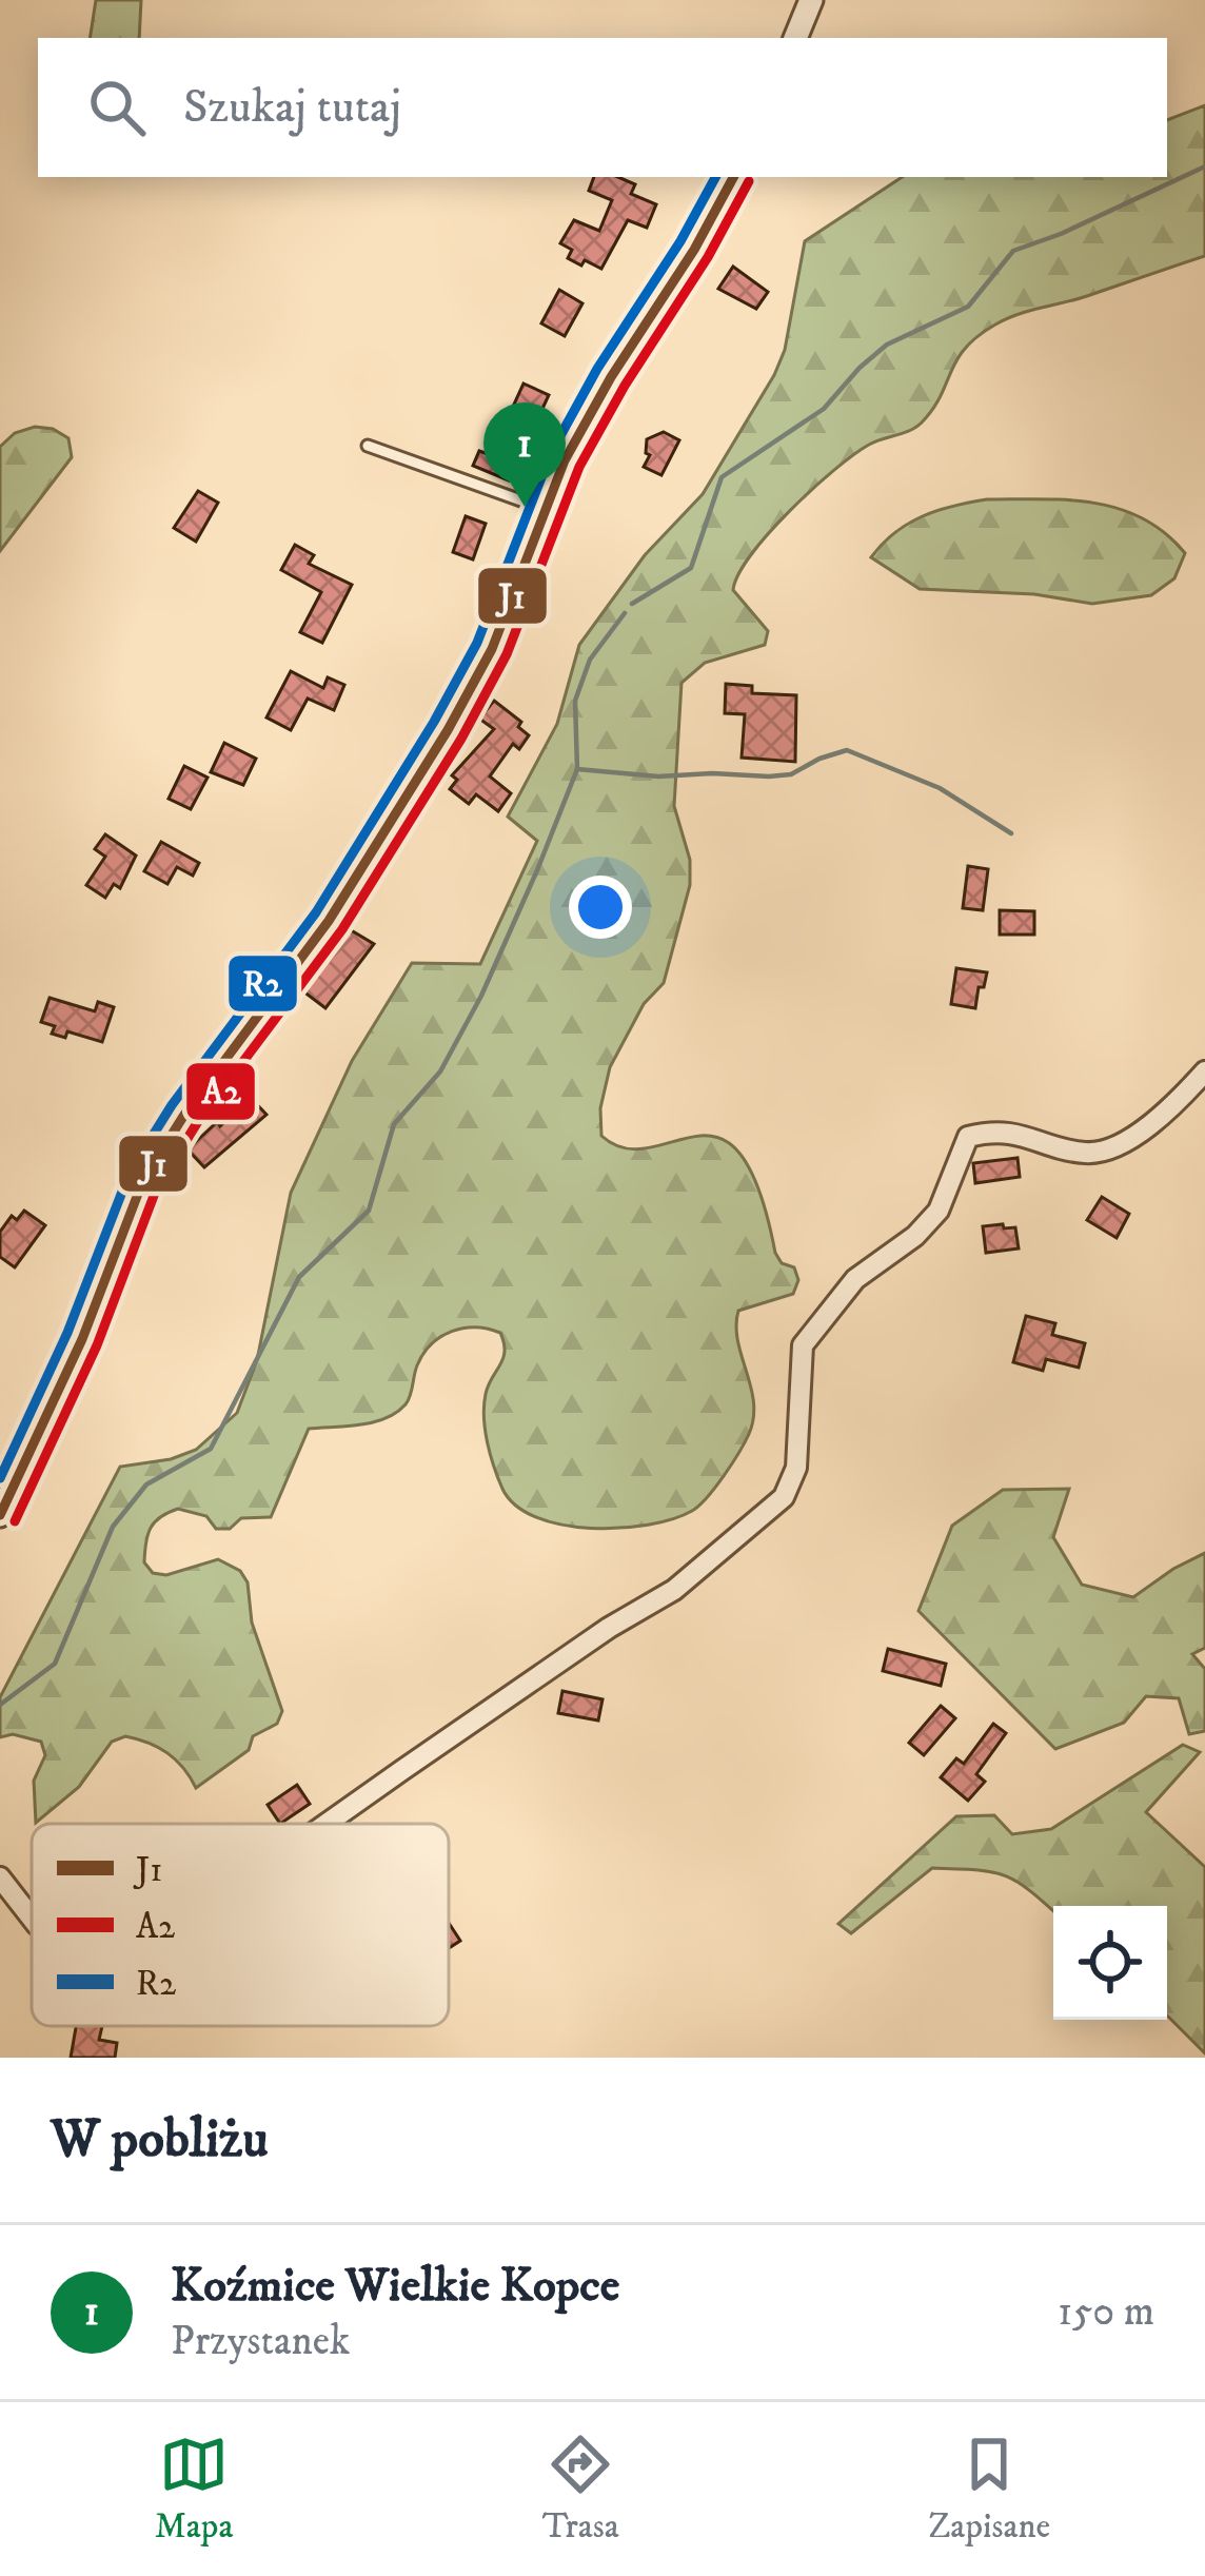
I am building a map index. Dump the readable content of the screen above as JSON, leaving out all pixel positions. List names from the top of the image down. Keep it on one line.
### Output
{"lines":["transit line J1","transit line R2","transit line A2"],"legend":["J1","A2","R2"],"page":{"search":"Szukaj tutaj","pins":"1","heading":"W pobliżu","list":[{"mark":"1","name":"Koźmice Wielkie Kopce","note":"Przystanek","value":"150 m"}],"nav":["Mapa","Trasa","Zapisane"]}}
